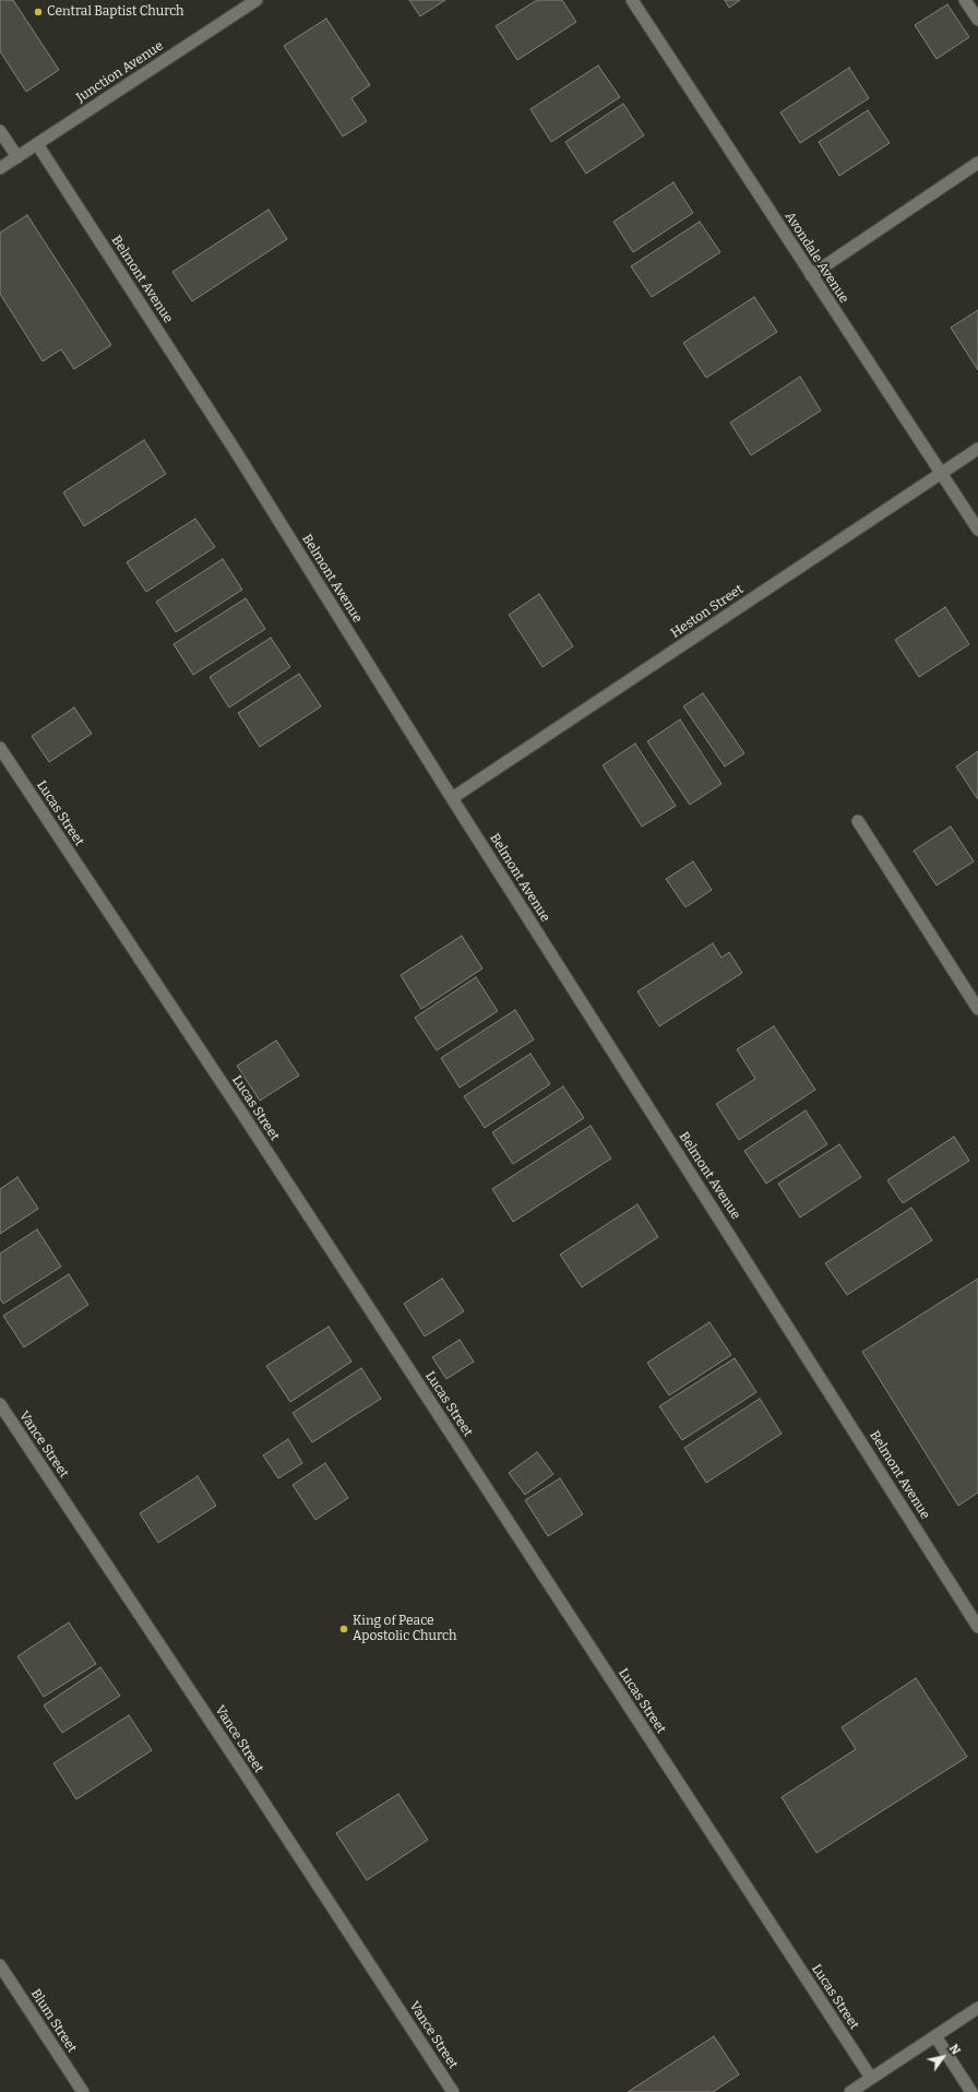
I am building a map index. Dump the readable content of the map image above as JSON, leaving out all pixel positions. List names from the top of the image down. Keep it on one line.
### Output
{"streets":{"street":["Junction Avenue","Avondale Avenue","Belmont Avenue","Heston Street","Lucas Street","Vance Street","Blum Street"]},"crossings":[["Junction Avenue","Belmont Avenue"],["Avondale Avenue","Heston Street"],["Belmont Avenue","Heston Street"]],"places":["Central Baptist Church","King of Peace Apostolic Church"],"north":"top right"}
